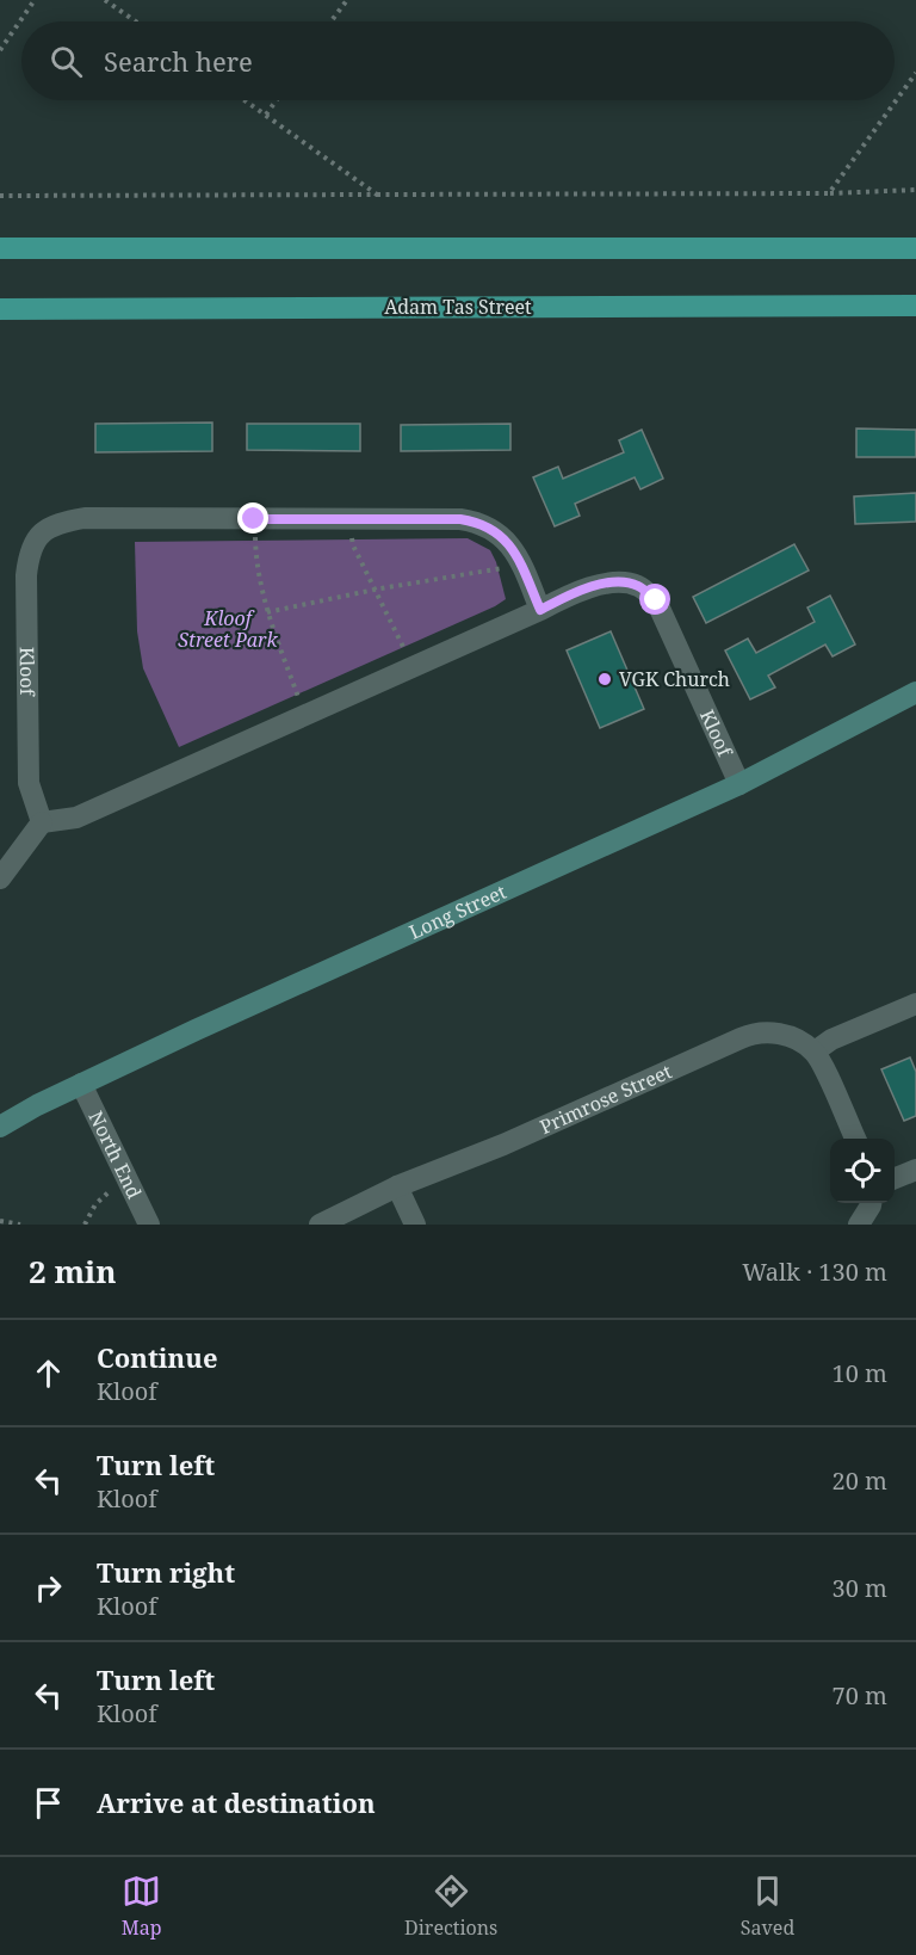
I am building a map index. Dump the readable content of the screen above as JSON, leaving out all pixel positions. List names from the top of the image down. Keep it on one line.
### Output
{"streets":{"main road":["Adam Tas Street"],"street":["Kloof","Long Street","Primrose Street","North End"]},"crossings":[["Kloof","Long Street"],["Long Street","North End"]],"parks":["Kloof Street Park"],"places":["VGK Church"],"page":{"search":"Search here","heading":["2 min","Walk · 130 m"],"list":[["Continue","Kloof","10 m"],["Turn left","Kloof","20 m"],["Turn right","Kloof","30 m"],["Turn left","Kloof","70 m"],"Arrive at destination"],"nav":["Map","Directions","Saved"]}}
